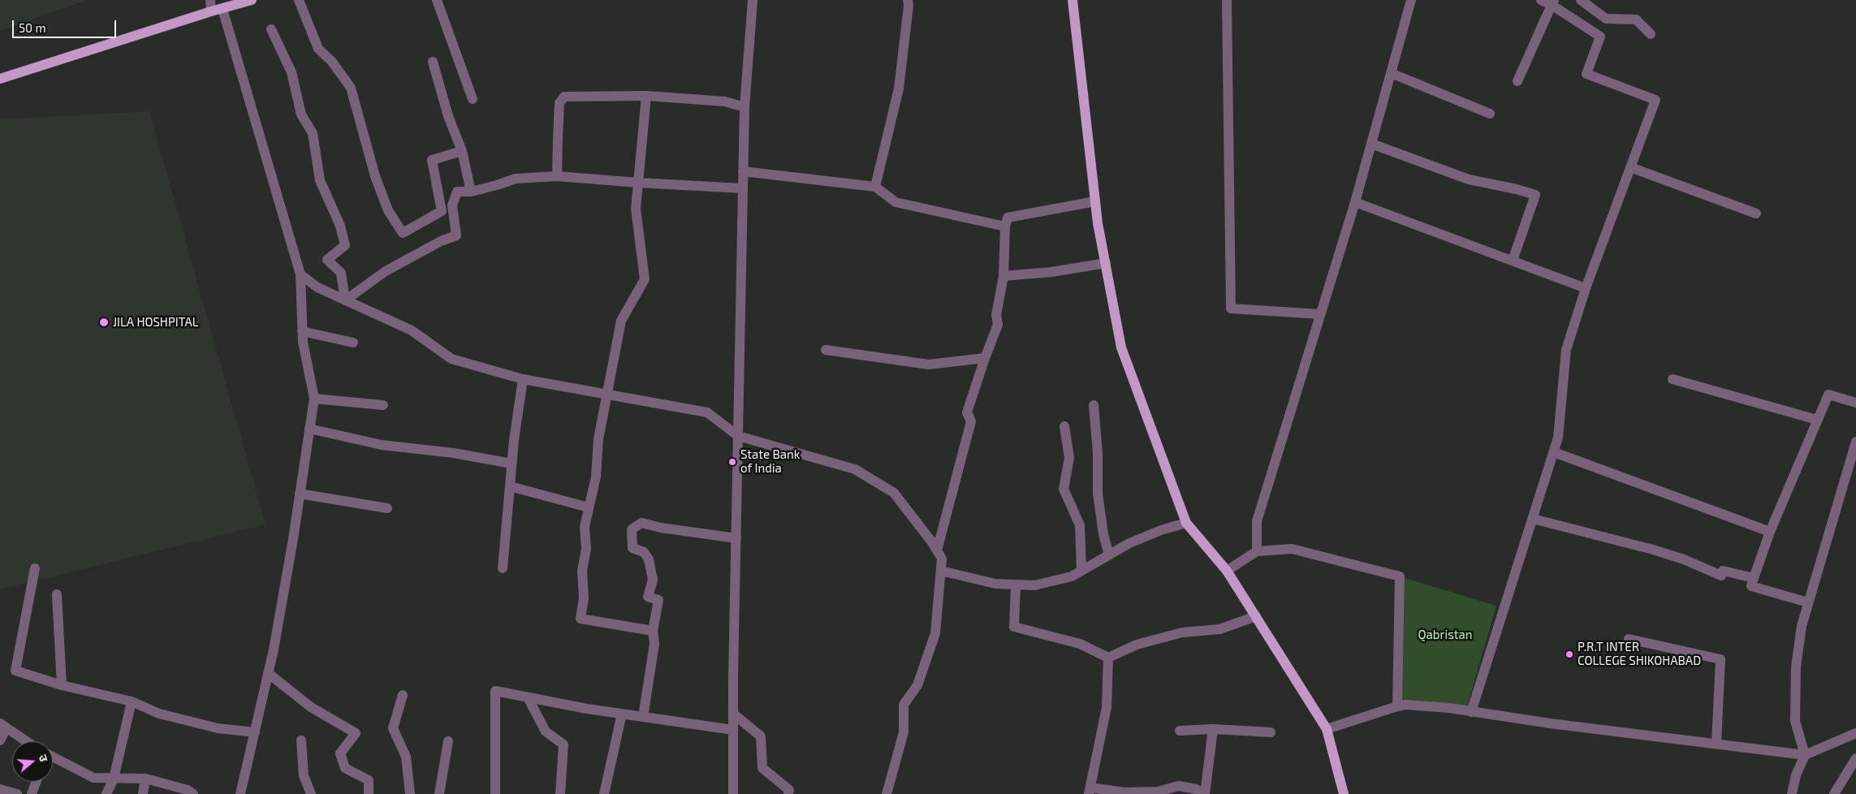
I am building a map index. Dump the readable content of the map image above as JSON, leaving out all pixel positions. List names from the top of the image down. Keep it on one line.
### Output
{"parks":["Qabristan"],"places":["JILA HOSHPITAL","State Bank of India","P.R.T INTER COLLEGE SHIKOHABAD"],"scale_bar":"50 m","north":"right"}
